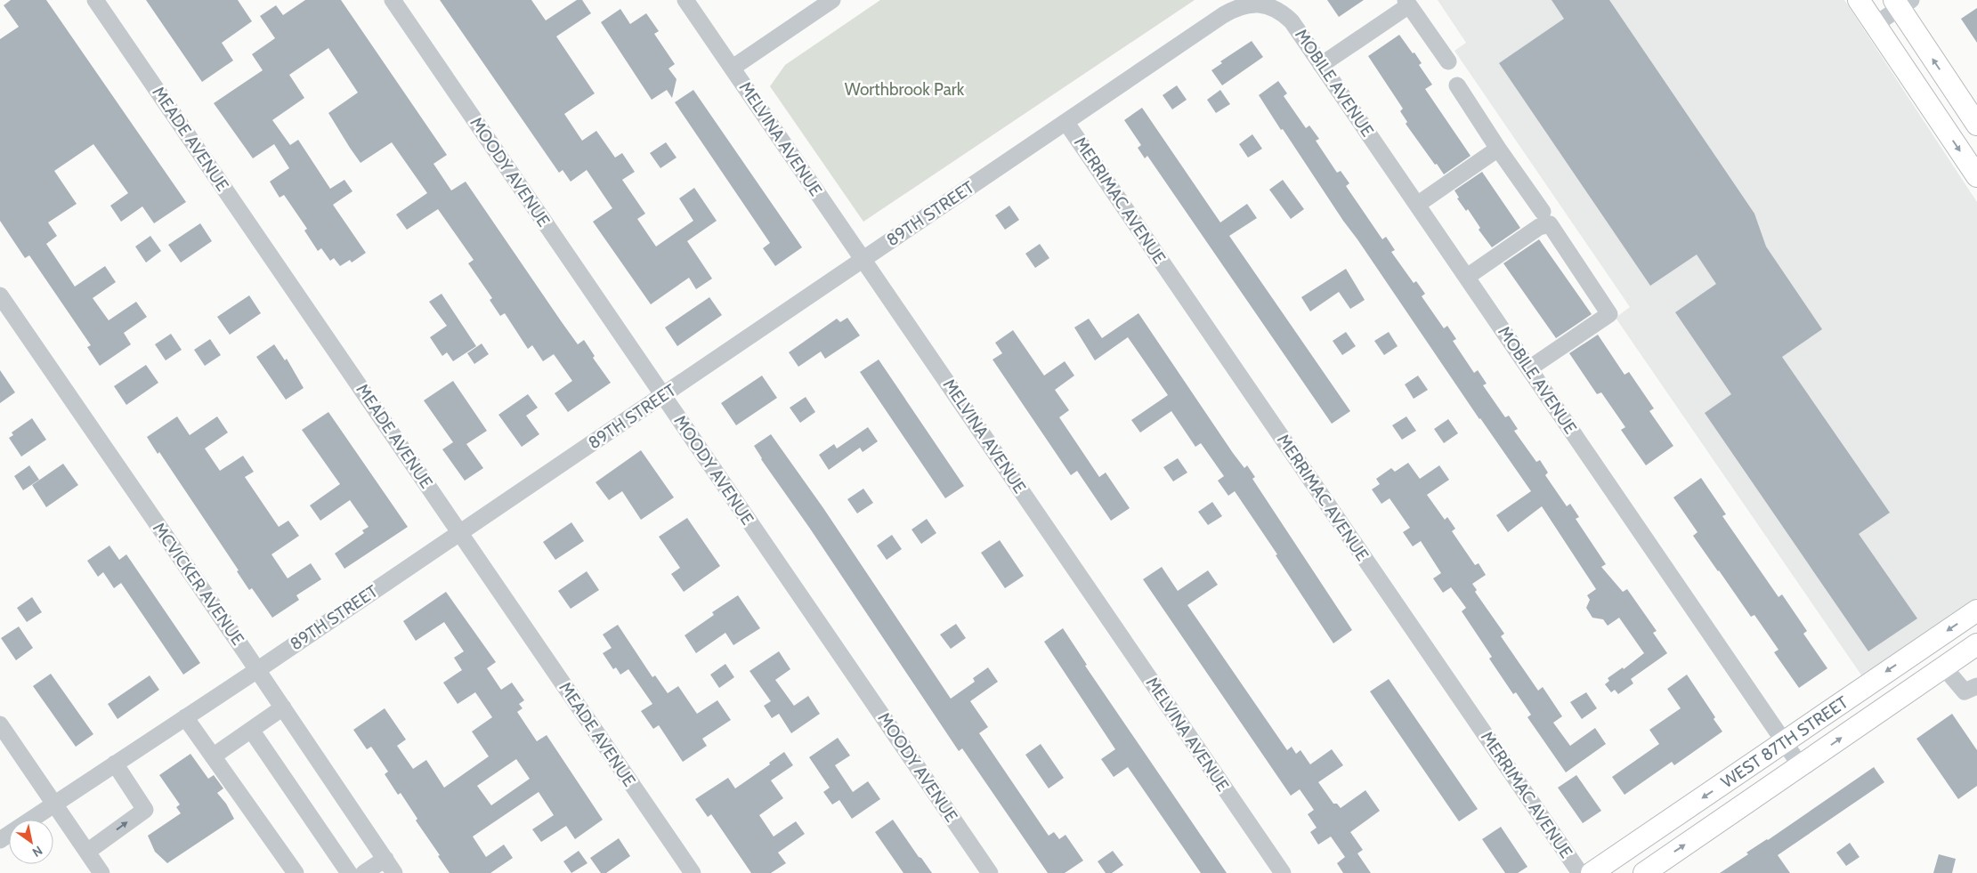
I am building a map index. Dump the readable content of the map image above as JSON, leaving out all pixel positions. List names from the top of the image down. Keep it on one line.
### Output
{"streets":{"main road":["WEST 87TH STREET"],"street":["MOBILE AVENUE","MEADE AVENUE","MELVINA AVENUE","MOODY AVENUE","MERRIMAC AVENUE","89TH STREET","MCVICKER AVENUE"]},"crossings":[["MOBILE AVENUE","89TH STREET"],["MOBILE AVENUE","WEST 87TH STREET"],["MEADE AVENUE","89TH STREET"],["MELVINA AVENUE","89TH STREET"],["MOODY AVENUE","89TH STREET"],["MERRIMAC AVENUE","89TH STREET"],["89TH STREET","MCVICKER AVENUE"]],"parks":["Worthbrook Park"],"north":"bottom right"}
